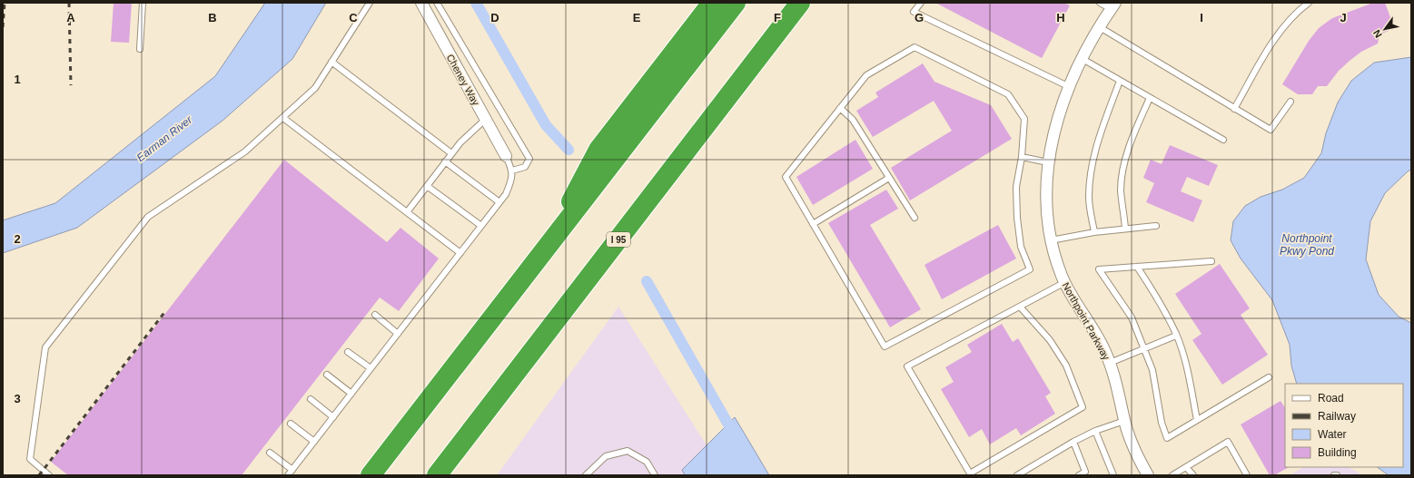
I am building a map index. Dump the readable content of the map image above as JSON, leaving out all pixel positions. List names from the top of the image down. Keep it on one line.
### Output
{"streets":{"highway":["I 95"],"street":["Cheney Way","Northpoint Parkway"]},"water":["Earman River","Northpoint Pkwy Pond"],"legend":["Road","Railway","Water","Building"],"north":"bottom left","grid":{"columns":["A","B","C","D","E","F","G","H","I","J"],"rows":["1","2","3"]}}
